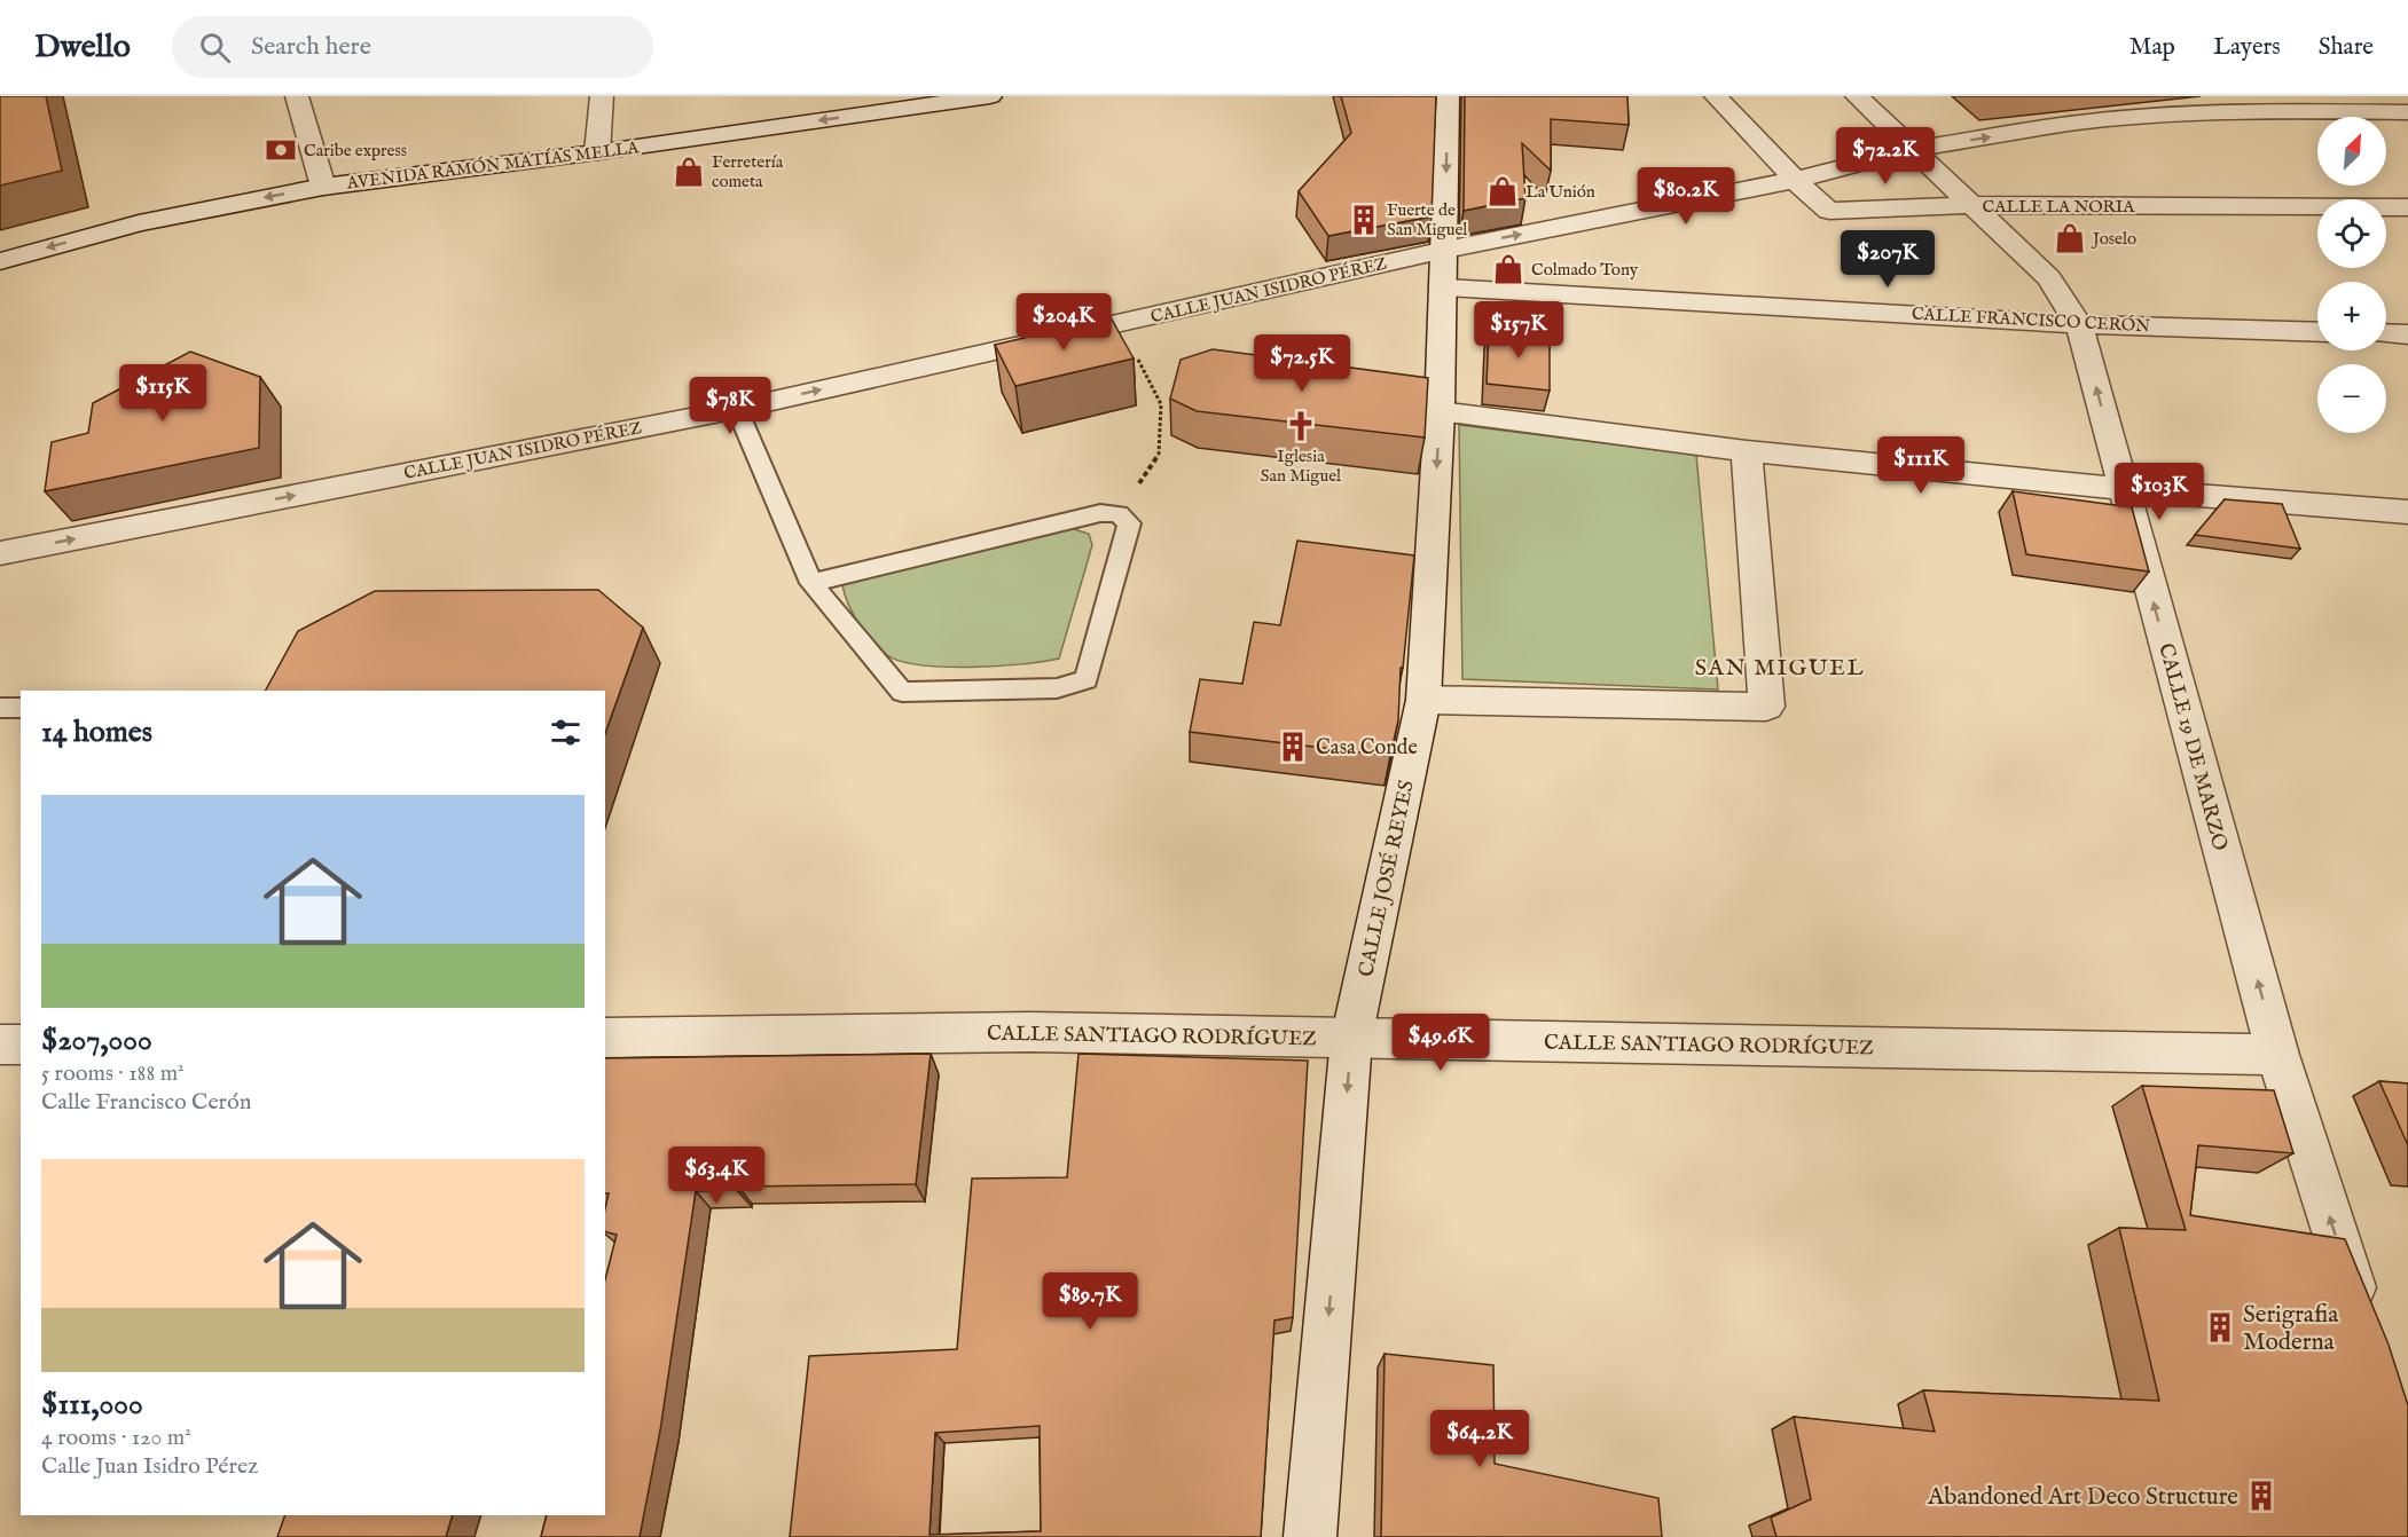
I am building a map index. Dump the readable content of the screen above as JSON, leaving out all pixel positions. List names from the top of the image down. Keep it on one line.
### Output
{"streets":{"street":["AVENIDA RAMÓN MATÍAS MELLA","CALLE LA NORIA","CALLE JUAN ISIDRO PÉREZ","CALLE FRANCISCO CERÓN","CALLE 19 DE MARZO","CALLE JOSÉ REYES","CALLE SANTIAGO RODRÍGUEZ"]},"crossings":[["CALLE LA NORIA","CALLE JUAN ISIDRO PÉREZ"],["CALLE LA NORIA","CALLE 19 DE MARZO"],["CALLE JUAN ISIDRO PÉREZ","CALLE 19 DE MARZO"],["CALLE JUAN ISIDRO PÉREZ","CALLE JOSÉ REYES"],["CALLE FRANCISCO CERÓN","CALLE 19 DE MARZO"],["CALLE FRANCISCO CERÓN","CALLE JOSÉ REYES"],["CALLE 19 DE MARZO","CALLE SANTIAGO RODRÍGUEZ"],["CALLE JOSÉ REYES","CALLE SANTIAGO RODRÍGUEZ"]],"one_way":["AVENIDA RAMÓN MATÍAS MELLA","CALLE JUAN ISIDRO PÉREZ","CALLE 19 DE MARZO","CALLE JOSÉ REYES"],"districts":["SAN MIGUEL"],"places":{"bank":["Caribe express"],"shop":["Ferretería cometa","La Unión","Joselo","Colmado Tony"],"building":["Fuerte de San Miguel","Casa Conde","Serigrafia Moderna","Abandoned Art Deco Structure"],"church":["Iglesia San Miguel"]},"north":"top right","page":{"header":"Dwello","search":"Search here","nav":["Map","Layers","Share"],"map_buttons":["+","−"],"price":["$72.2K","$80.2K","$207K","$204K","$157K","$72.5K","$115K","$78K","$111K","$103K","$49.6K","$63.4K","$89.7K","$64.2K"],"heading":"14 homes","list":[{"name":"$207,000","note":"5 rooms · 188 m² · Calle Francisco Cerón"},{"name":"$111,000","note":"4 rooms · 120 m² · Calle Juan Isidro Pérez"}]}}
